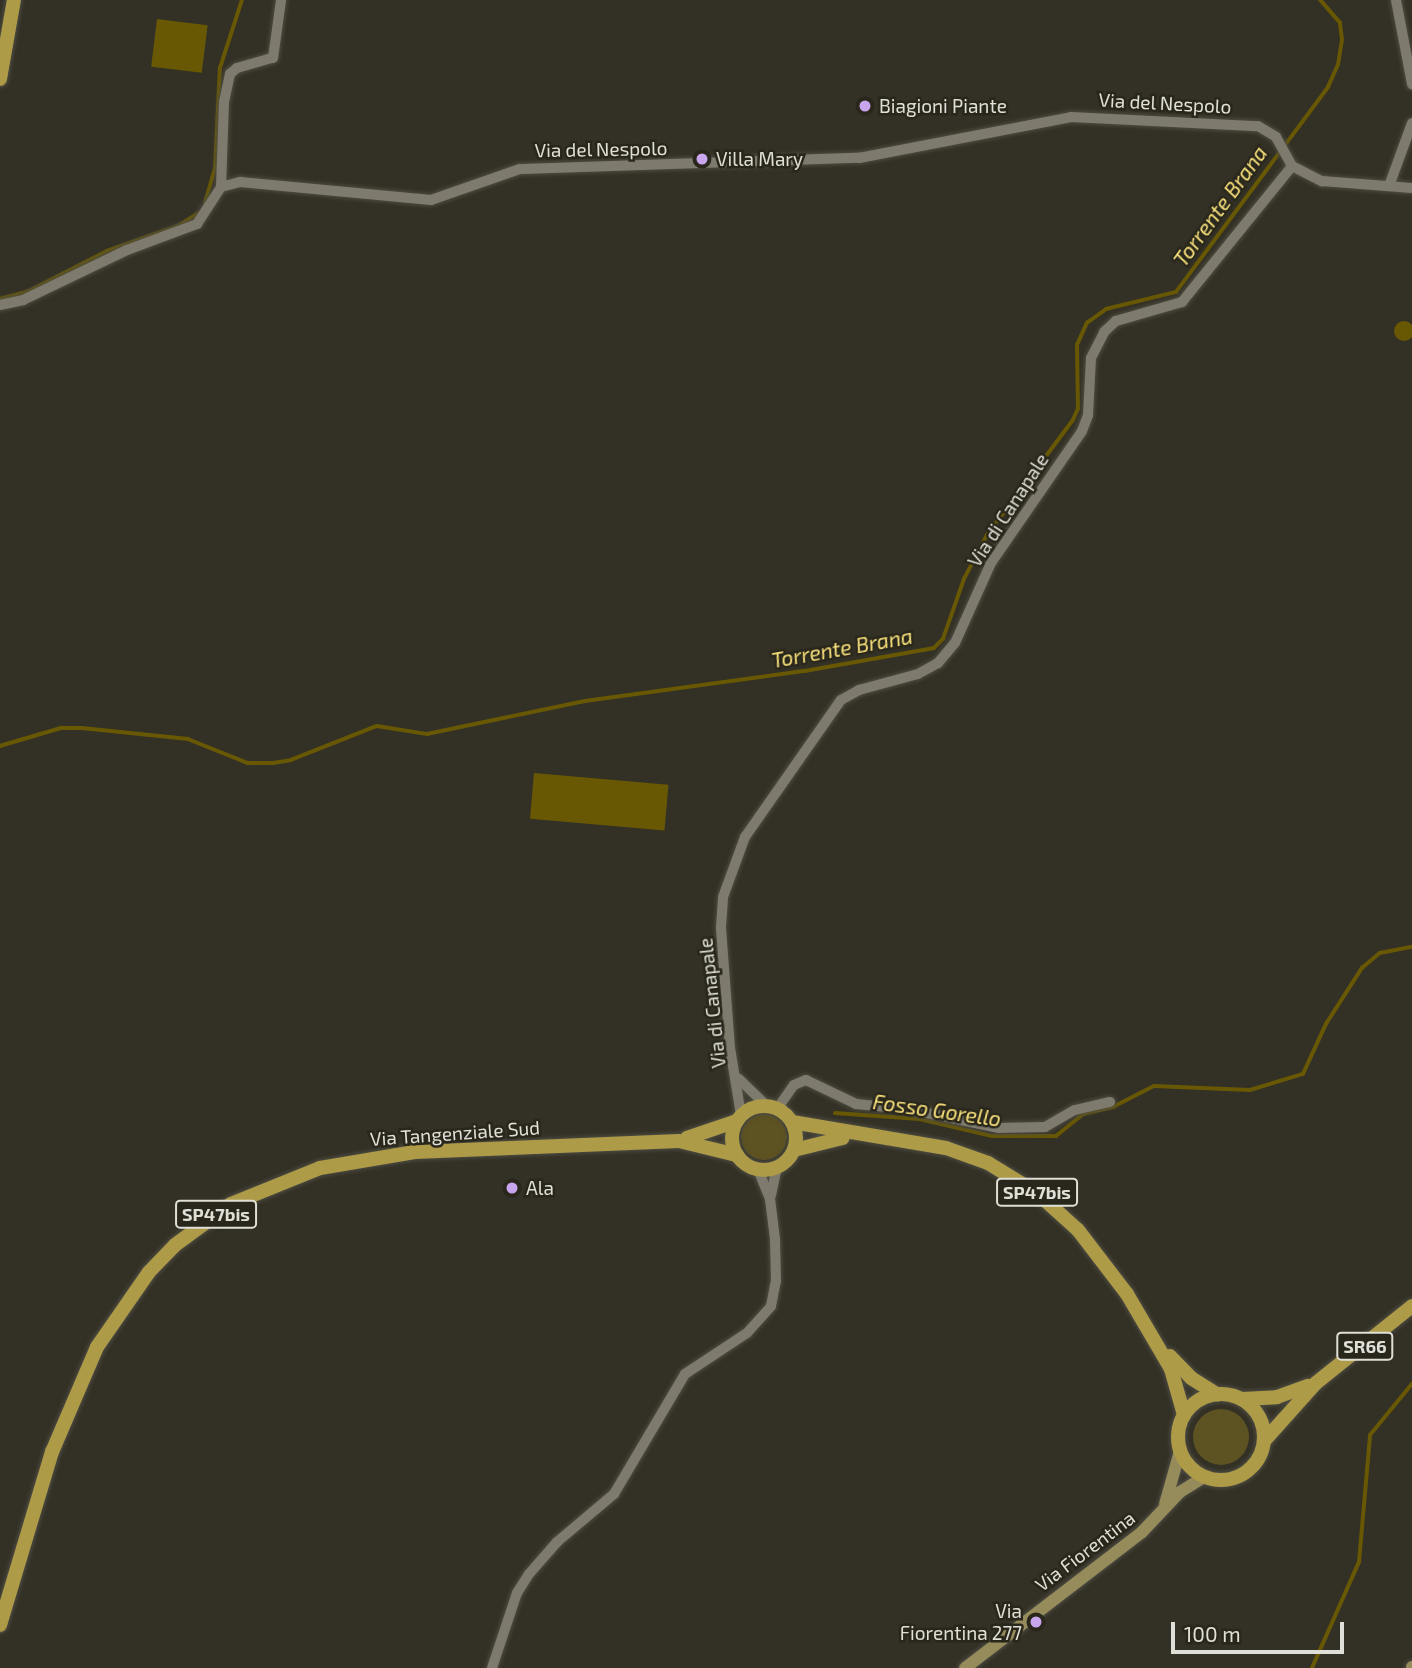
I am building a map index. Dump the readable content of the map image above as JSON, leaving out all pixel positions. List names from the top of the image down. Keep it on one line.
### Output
{"streets":{"main road":["Via Tangenziale Sud","SP47bis","SR66"],"street":["Via del Nespolo","Via di Canapale","Via Fiorentina"]},"crossings":[["Via del Nespolo","Via di Canapale"],["Via di Canapale","Via Tangenziale Sud"],["Via di Canapale","SP47bis"],["Via Tangenziale Sud","SP47bis"],["SP47bis","SR66"],["SP47bis","Via Fiorentina"],["SR66","Via Fiorentina"]],"water":["Torrente Brana","Fosso Gorello"],"places":["Biagioni Piante","Villa Mary","Ala","Via Fiorentina 277"],"scale_bar":"100 m"}
